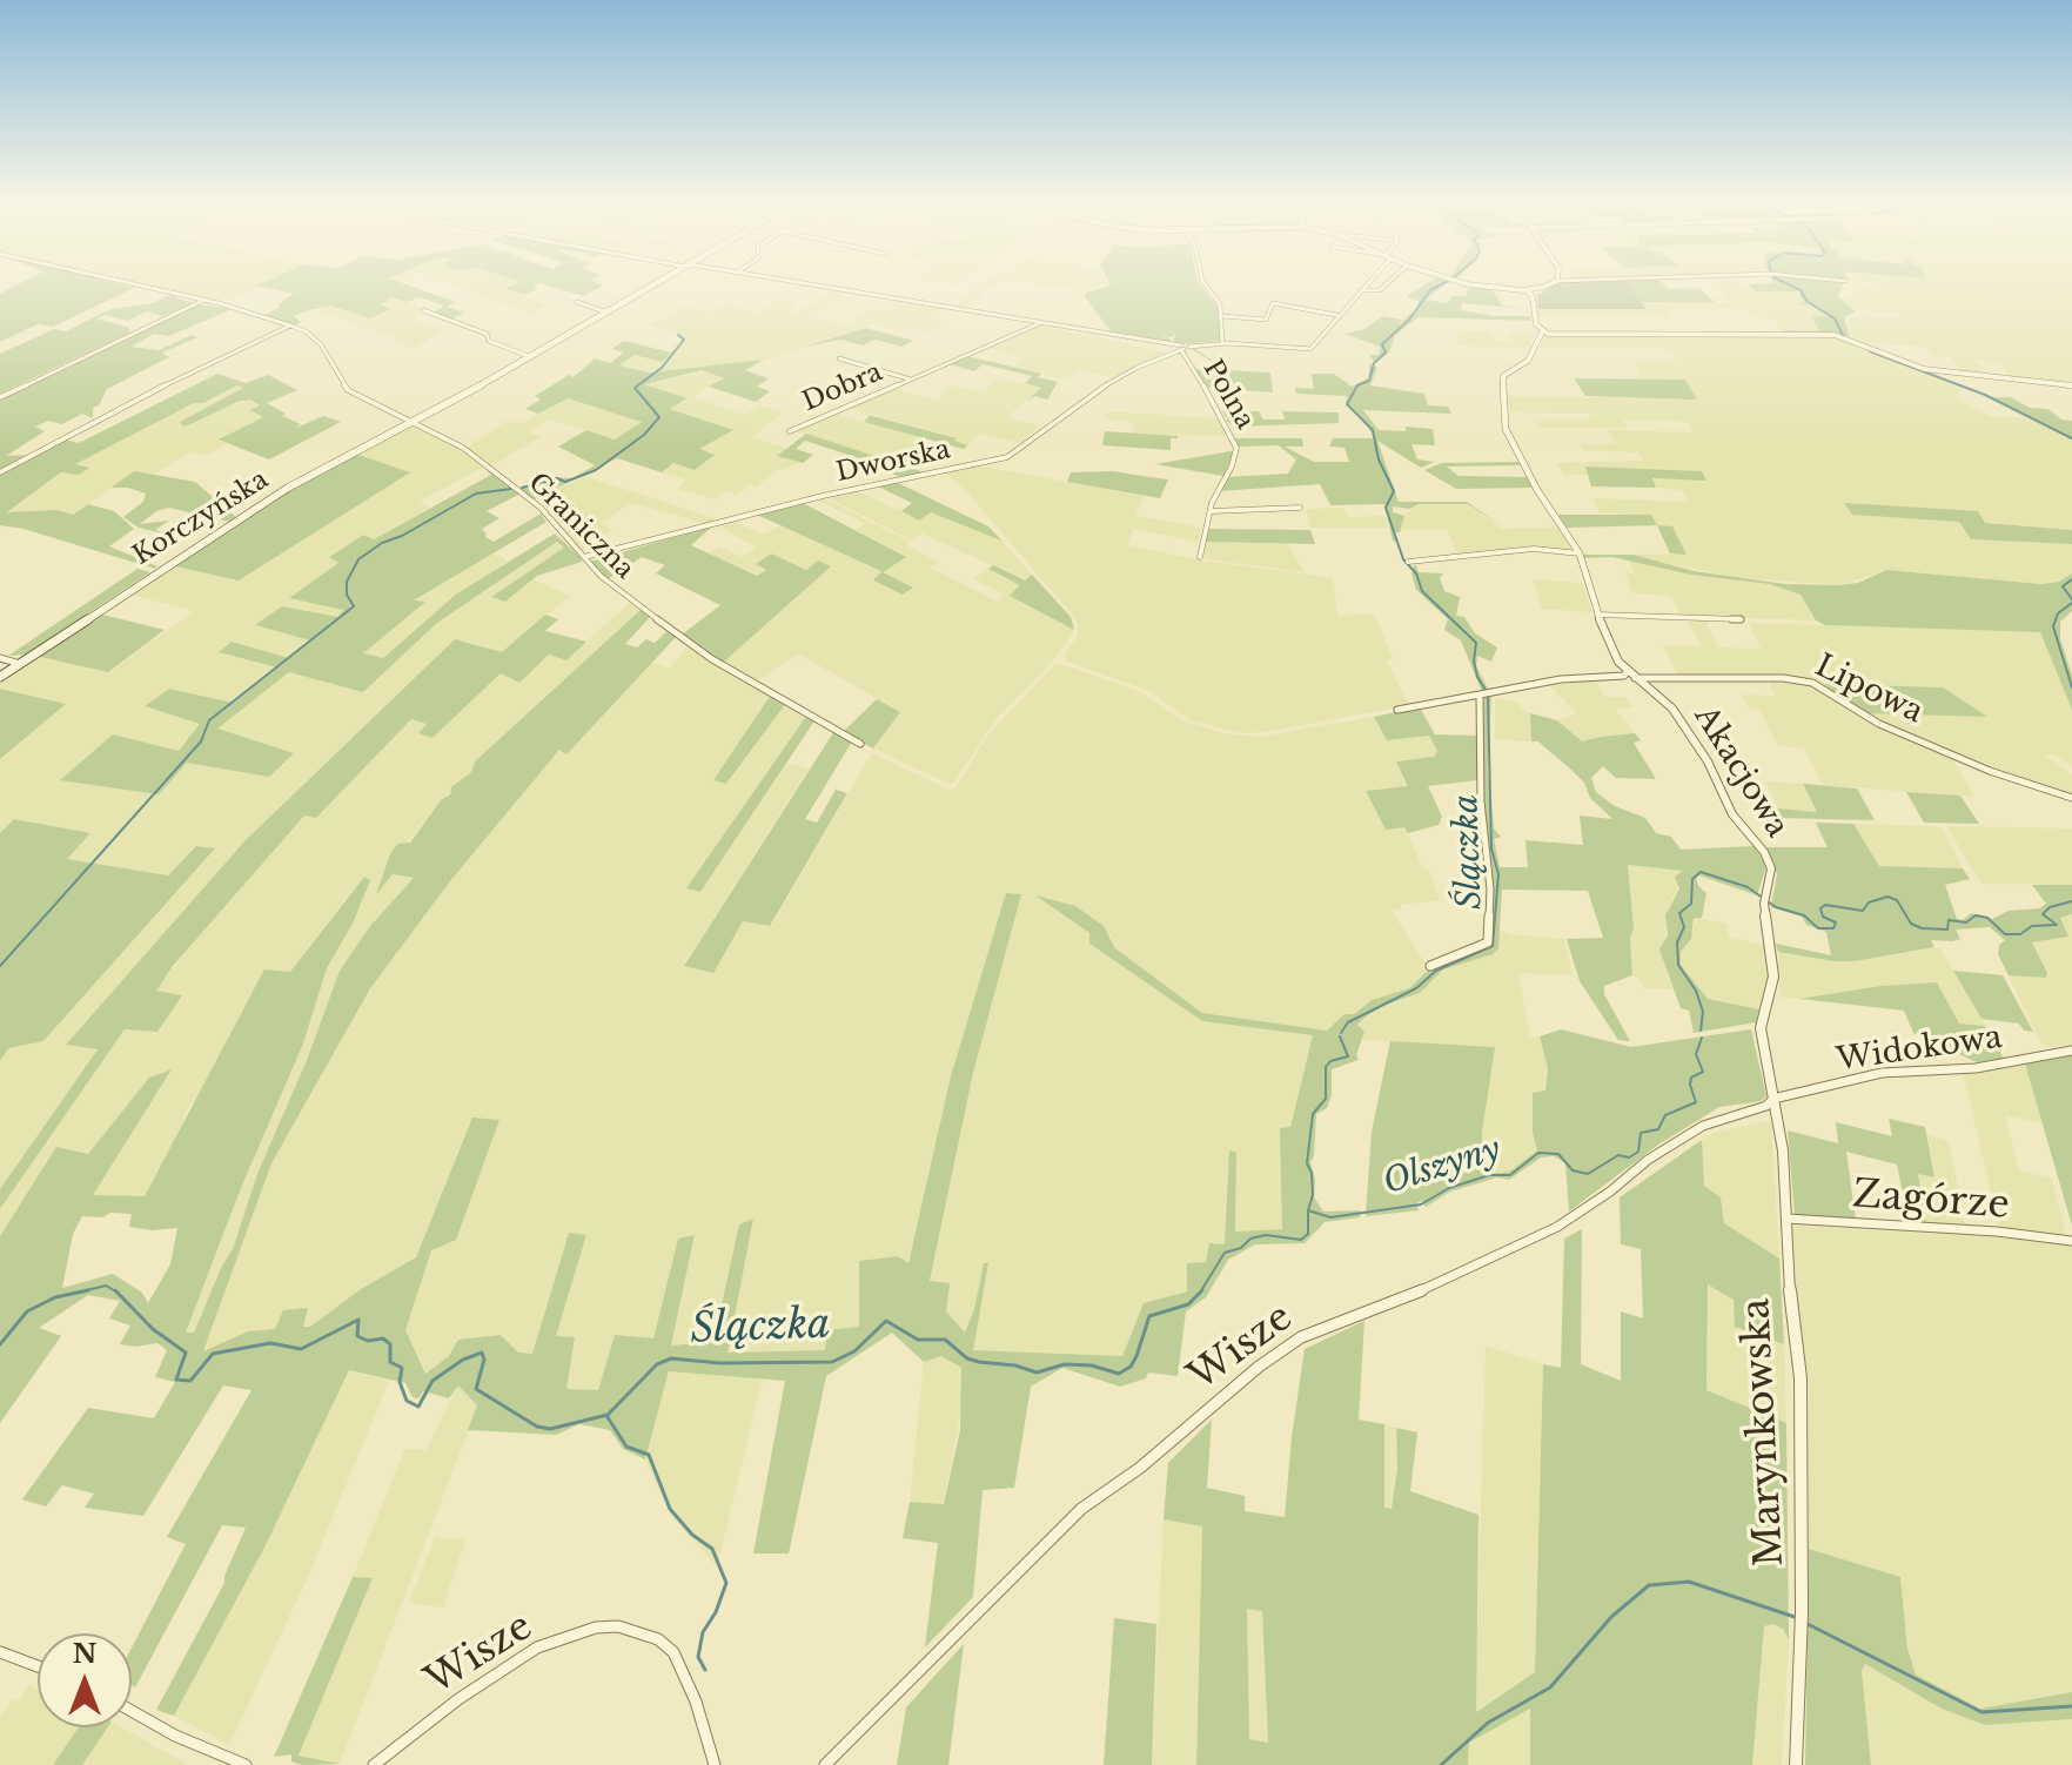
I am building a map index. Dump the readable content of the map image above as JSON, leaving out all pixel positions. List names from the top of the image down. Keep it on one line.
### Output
{"streets":{"main road":["Korczyńska"],"street":["Dobra","Polna","Dworska","Graniczna","Lipowa","Akacjowa","Widokowa","Zagórze","Wisze","Marynkowska"]},"crossings":[["Polna","Dworska"],["Dworska","Graniczna"],["Korczyńska","Graniczna"],["Lipowa","Akacjowa"],["Akacjowa","Widokowa"],["Akacjowa","Wisze"],["Akacjowa","Marynkowska"],["Widokowa","Wisze"],["Widokowa","Marynkowska"],["Zagórze","Marynkowska"],["Wisze","Marynkowska"]],"water":["Ślączka","Olszyny"],"north":"top"}
